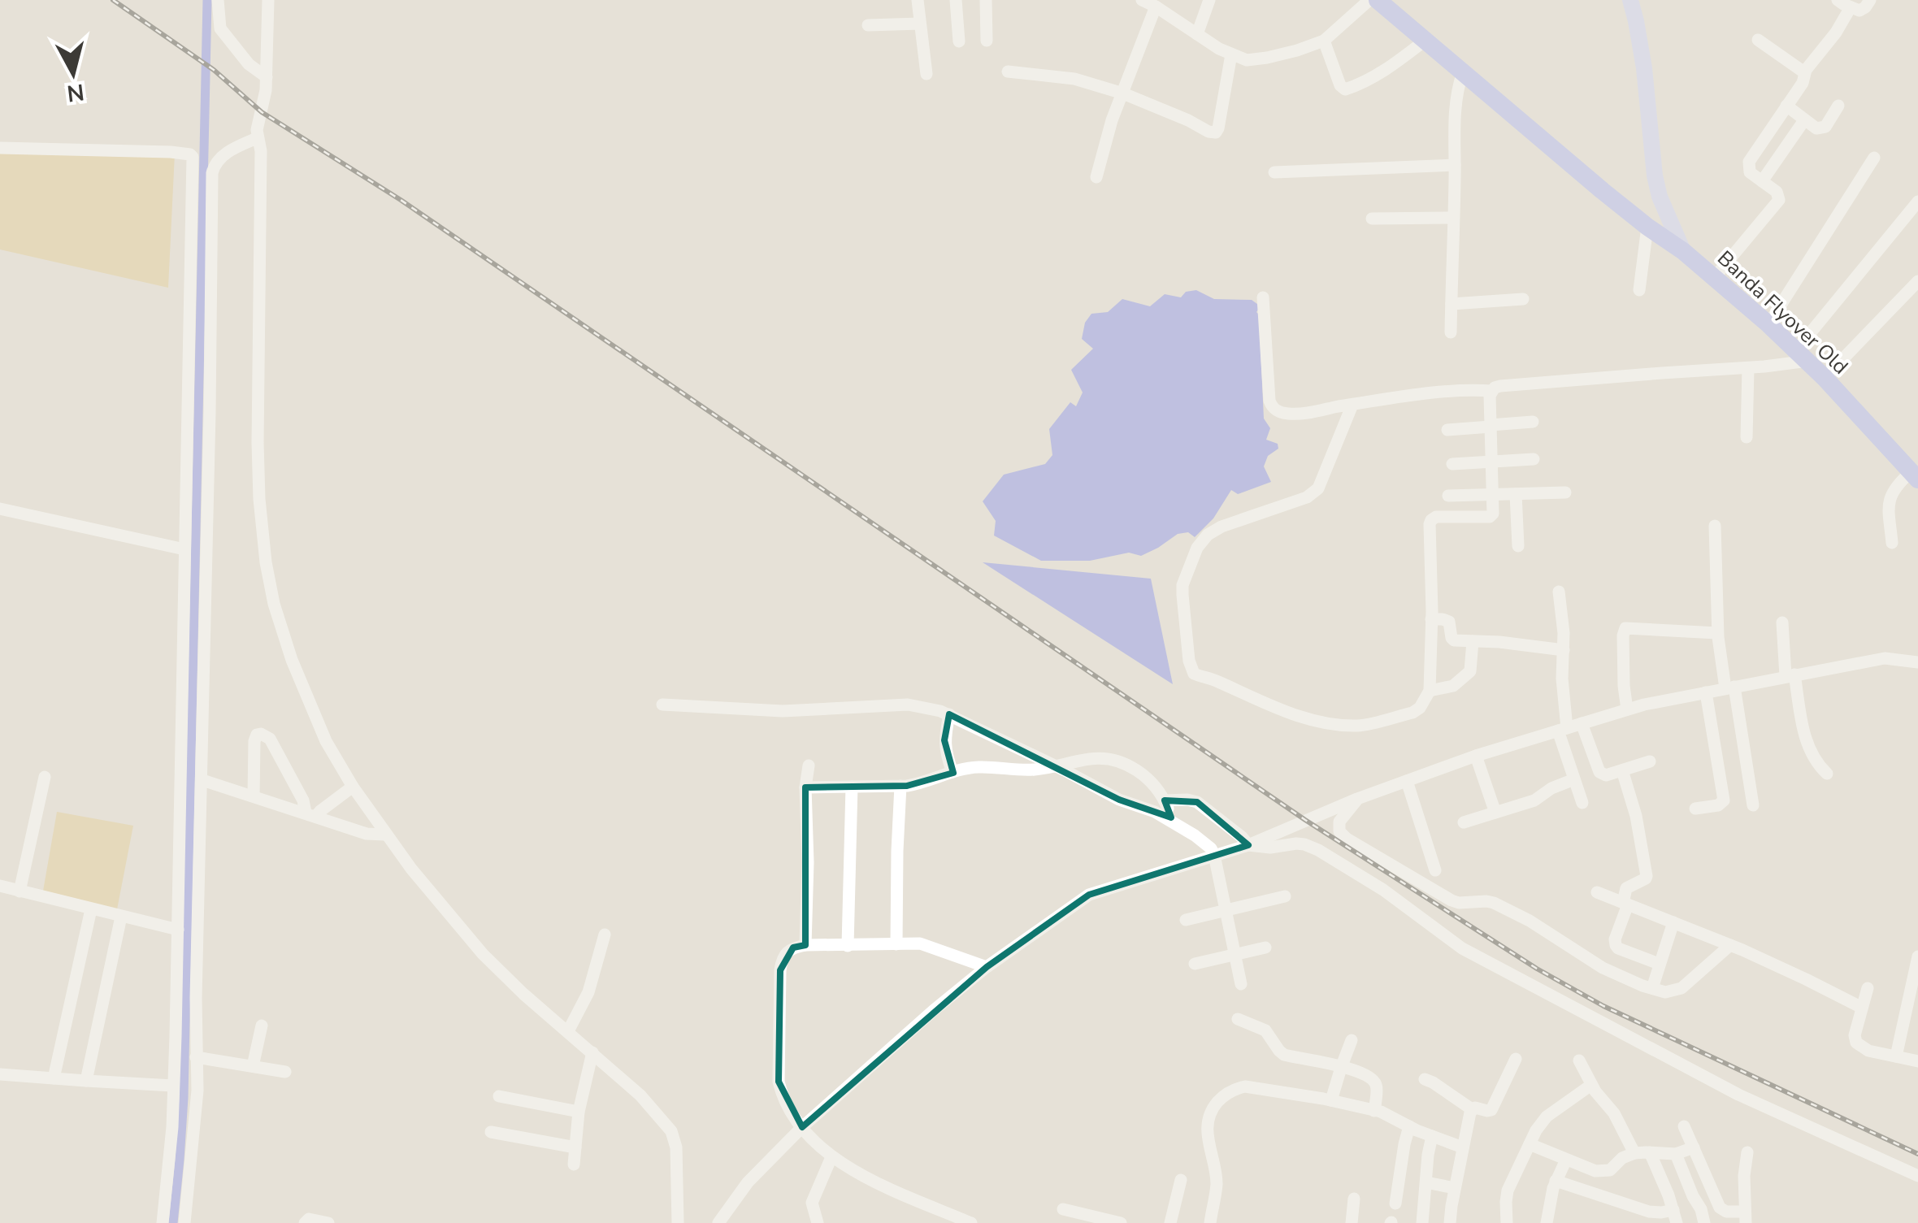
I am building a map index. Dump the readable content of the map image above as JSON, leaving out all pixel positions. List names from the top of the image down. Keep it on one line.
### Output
{"streets":{"highway":["Banda Flyover Old"]},"north":"bottom"}
